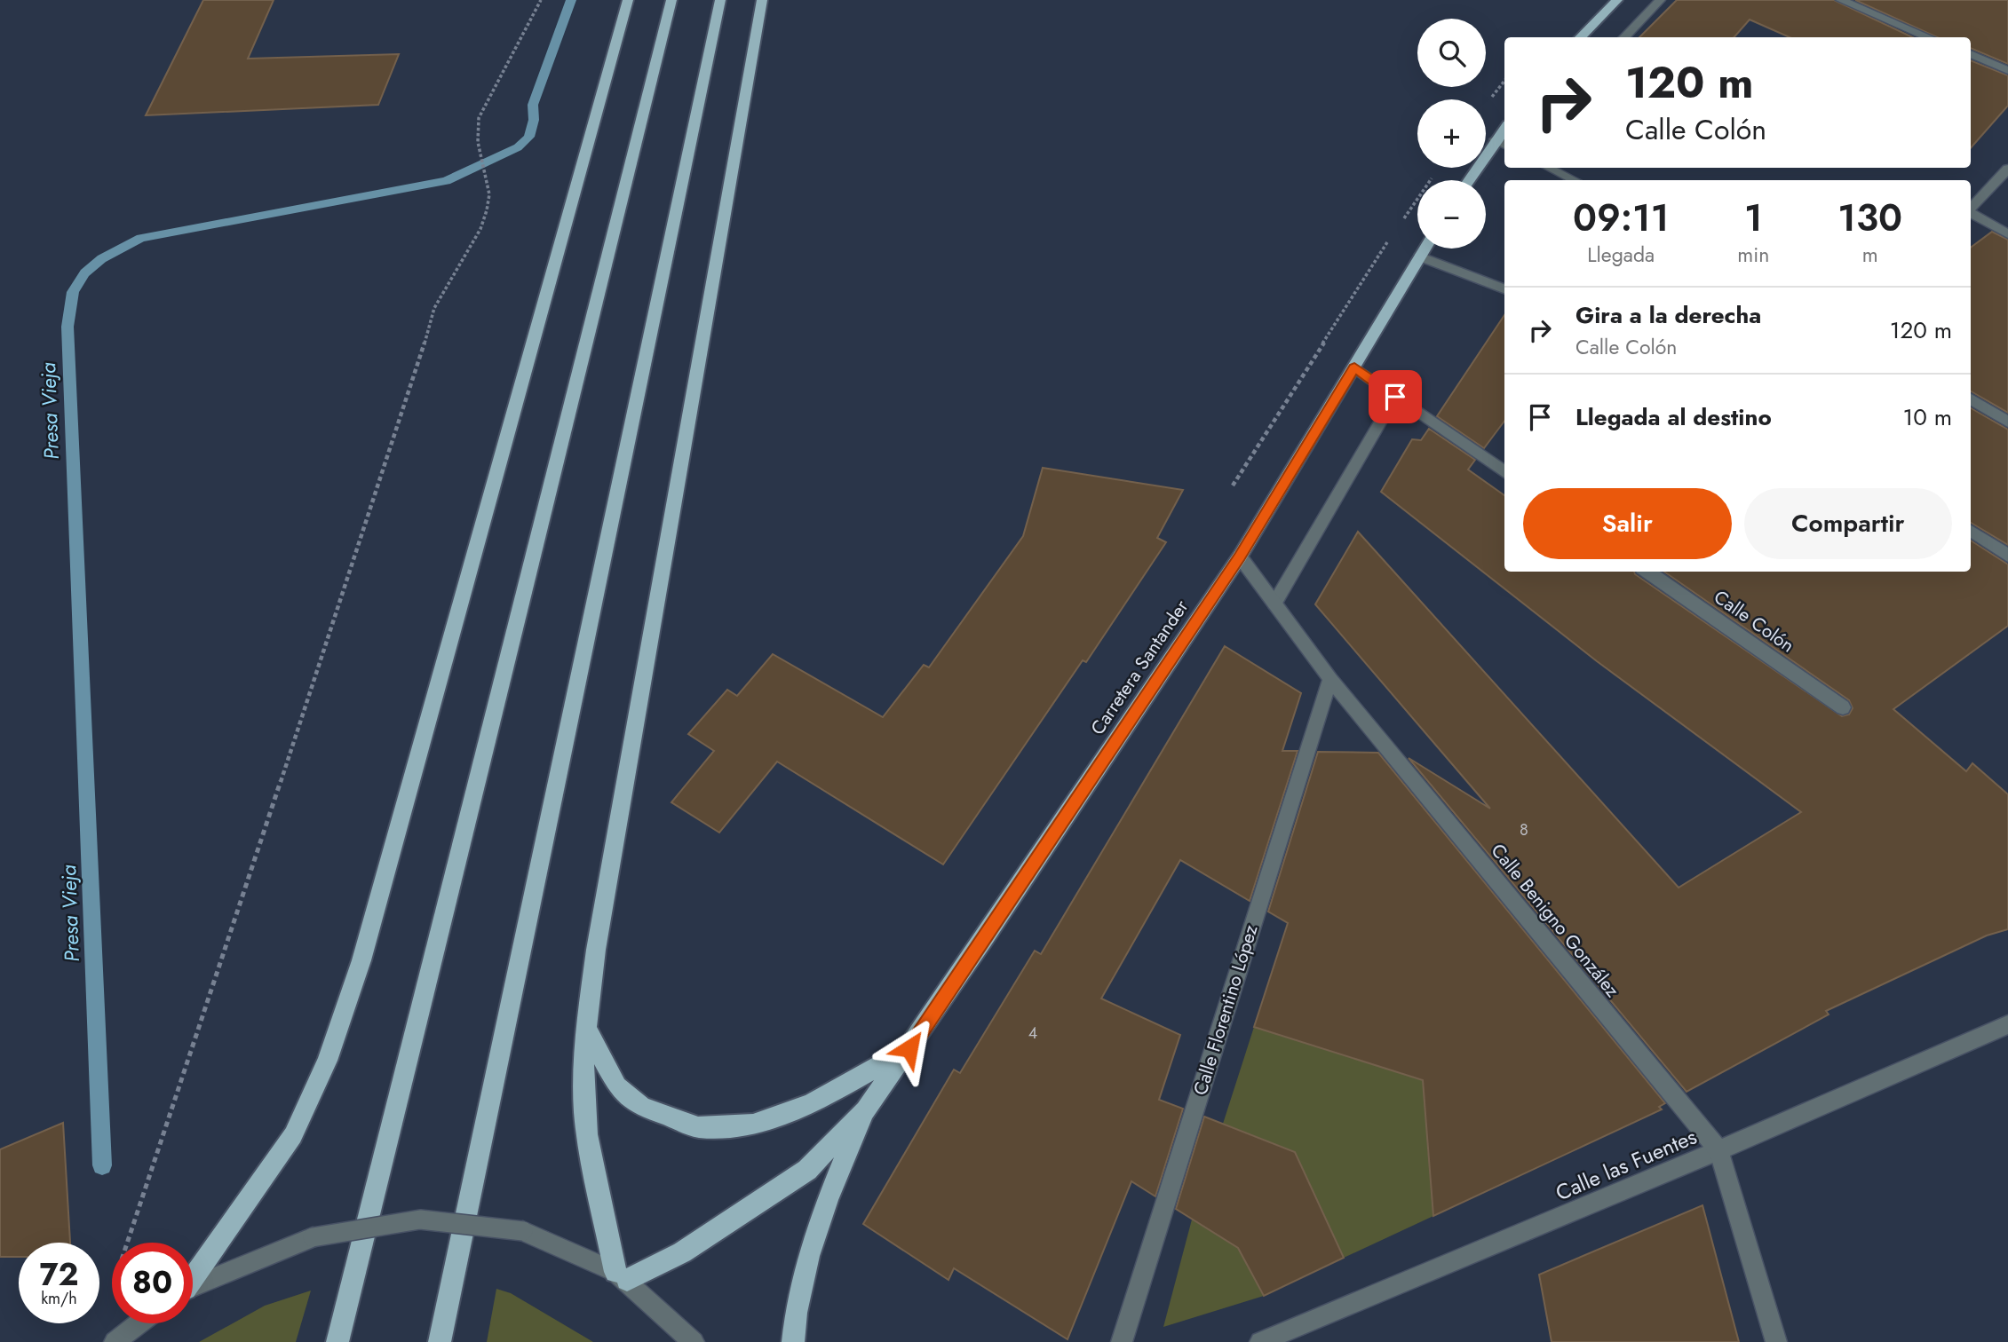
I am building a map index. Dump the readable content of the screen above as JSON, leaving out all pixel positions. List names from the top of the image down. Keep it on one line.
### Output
{"streets":{"highway":["Carretera Santander"],"street":["Calle Colón","Calle Benigno González","Calle Florentino López","Calle las Fuentes"]},"crossings":[["Carretera Santander","Calle Benigno González"],["Calle Benigno González","Calle Florentino López"],["Calle Benigno González","Calle las Fuentes"]],"water":["Presa Vieja"],"house_numbers":["8","4"],"page":{"map_buttons":["+","−"],"turn":["120 m","Calle Colón"],"eta":["09:11","Llegada","1","min","130","m"],"list":[{"name":"Gira a la derecha","note":"Calle Colón","value":"120 m"},{"name":"Llegada al destino","value":"10 m"}],"buttons":["Salir","Compartir"],"speed":"72 km/h","limit":"80"}}
